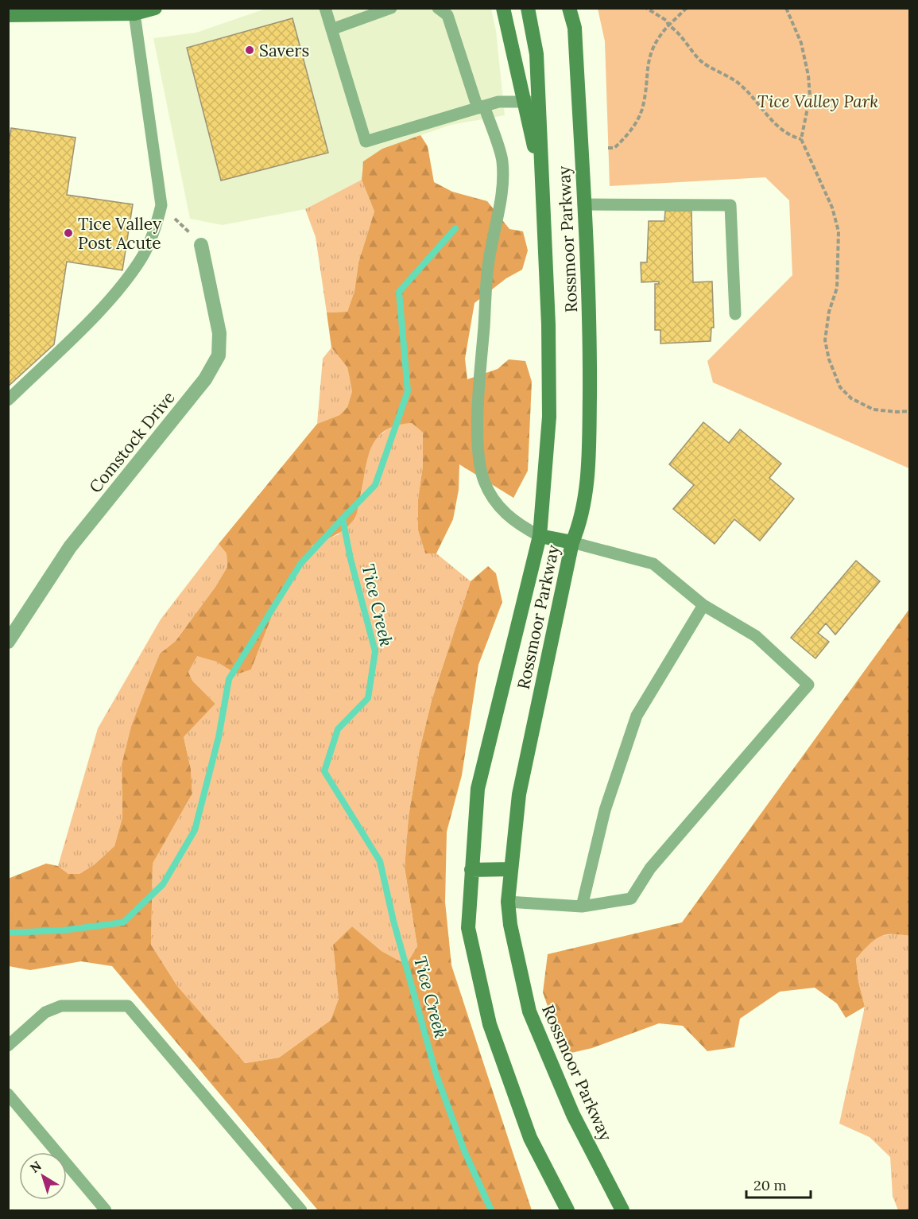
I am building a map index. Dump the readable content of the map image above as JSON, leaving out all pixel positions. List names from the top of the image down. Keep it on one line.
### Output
{"streets":{"street":["Rossmoor Parkway","Comstock Drive"]},"water":["Tice Creek"],"parks":["Tice Valley Park"],"places":["Savers","Tice Valley Post Acute"],"scale_bar":"20 m","north":"top left"}
